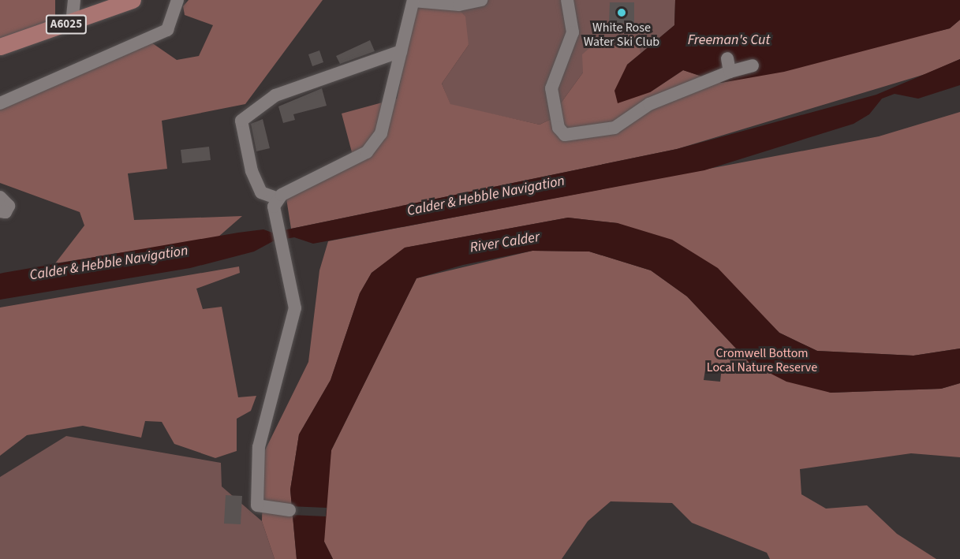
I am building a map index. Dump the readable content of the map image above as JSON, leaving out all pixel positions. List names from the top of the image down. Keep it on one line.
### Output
{"streets":{"main road":["A6025"]},"water":["Freeman's Cut","Calder & Hebble Navigation","River Calder"],"parks":["Cromwell Bottom Local Nature Reserve"],"places":["White Rose Water Ski Club"]}
